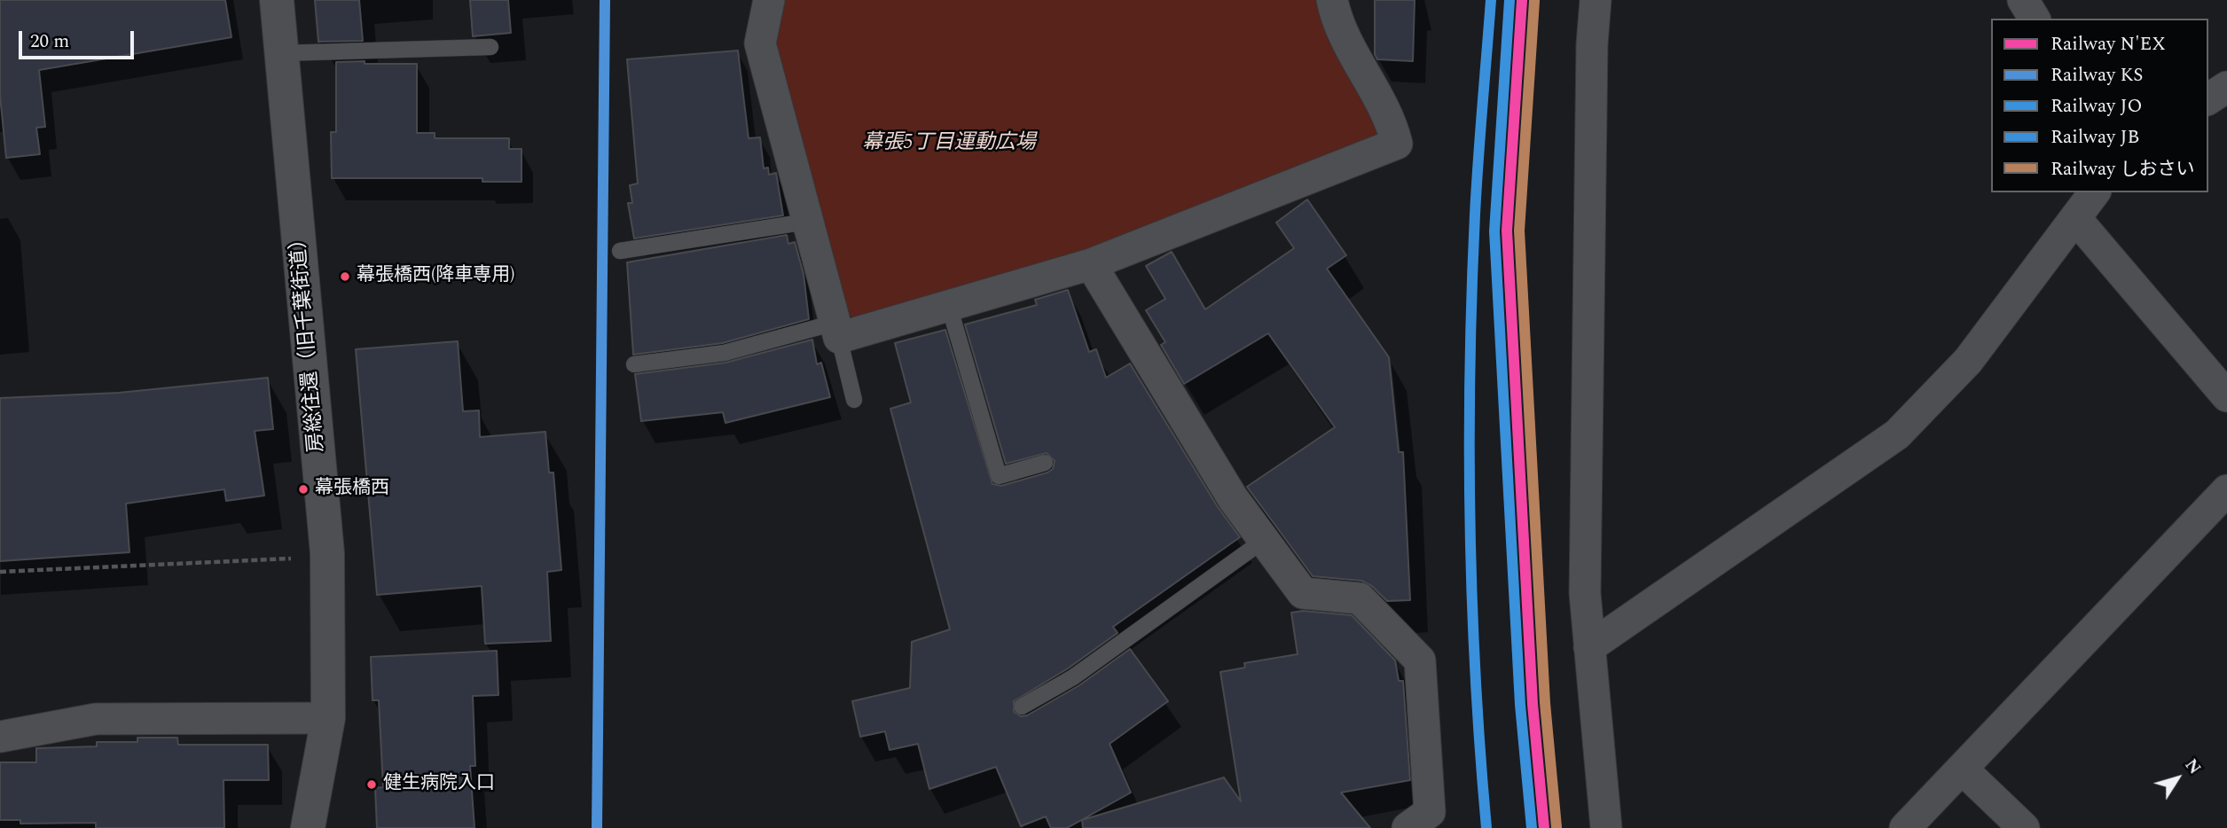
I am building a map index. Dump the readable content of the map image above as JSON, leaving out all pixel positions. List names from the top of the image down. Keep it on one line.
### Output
{"streets":{"street":["房総往還（旧千葉街道）"]},"parks":["幕張5丁目運動広場"],"places":["幕張橋西(降車専用)","幕張橋西","健生病院入口"],"lines":["rail line N'EX","rail line KS","rail line JO","rail line JB","rail line しおさい"],"legend":["Railway N'EX","Railway KS","Railway JO","Railway JB","Railway しおさい"],"scale_bar":"20 m","north":"top right"}
